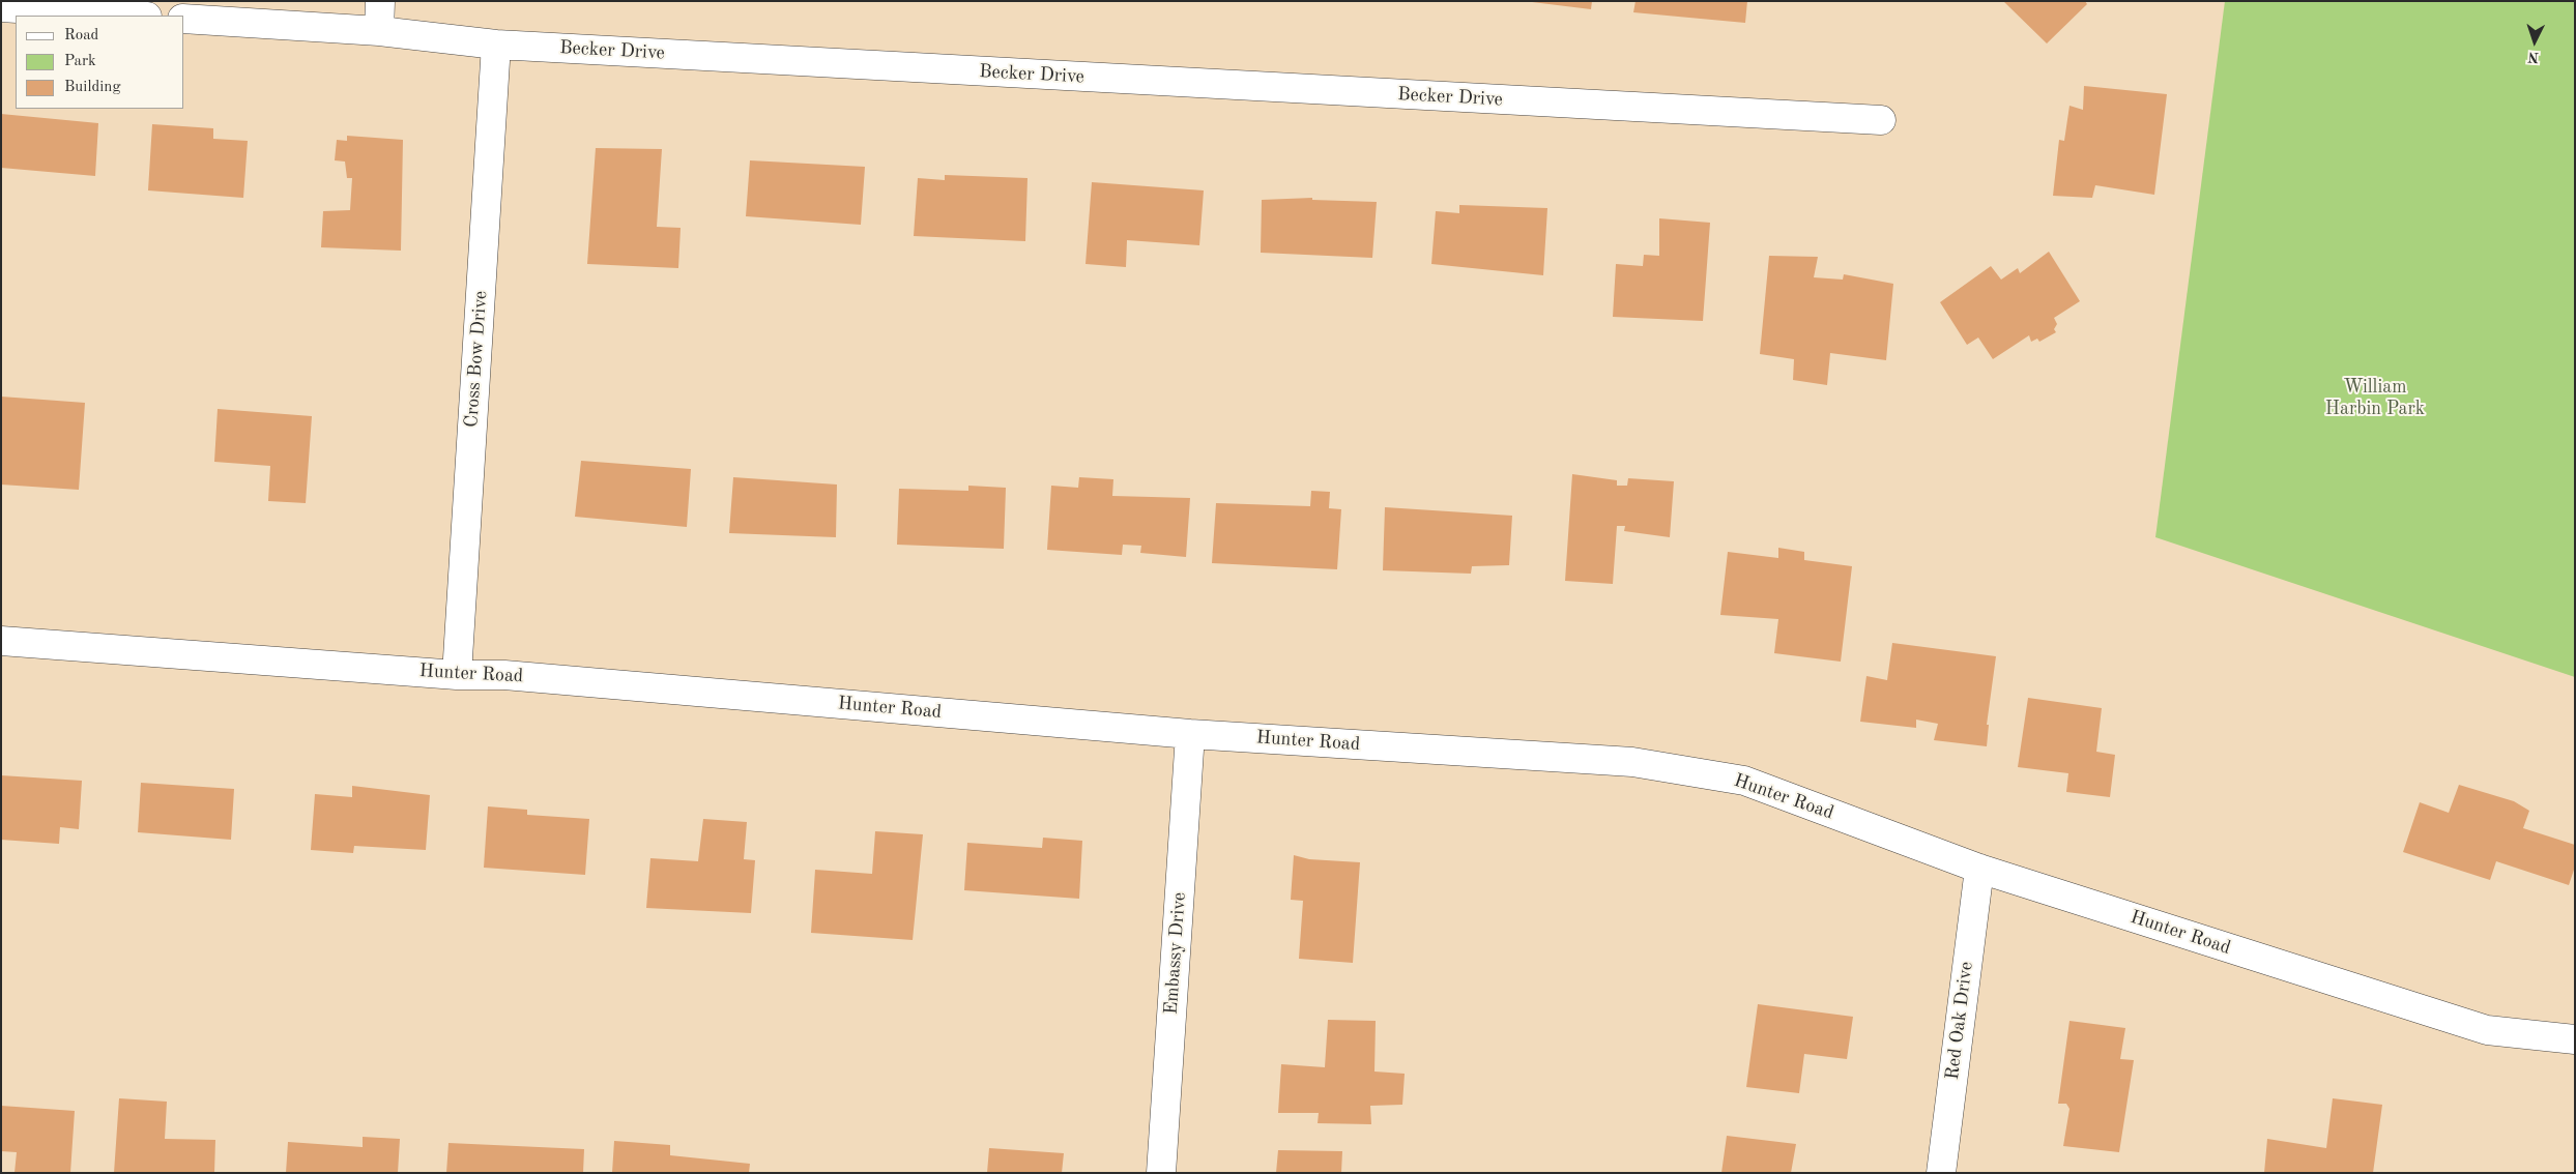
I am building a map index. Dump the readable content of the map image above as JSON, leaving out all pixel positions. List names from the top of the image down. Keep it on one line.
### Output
{"streets":{"street":["Becker Drive","Cross Bow Drive","Hunter Road","Embassy Drive","Red Oak Drive"]},"crossings":[["Becker Drive","Cross Bow Drive"],["Cross Bow Drive","Hunter Road"],["Hunter Road","Embassy Drive"],["Hunter Road","Red Oak Drive"]],"parks":["William Harbin Park"],"legend":["Road","Park","Building"],"north":"bottom"}
